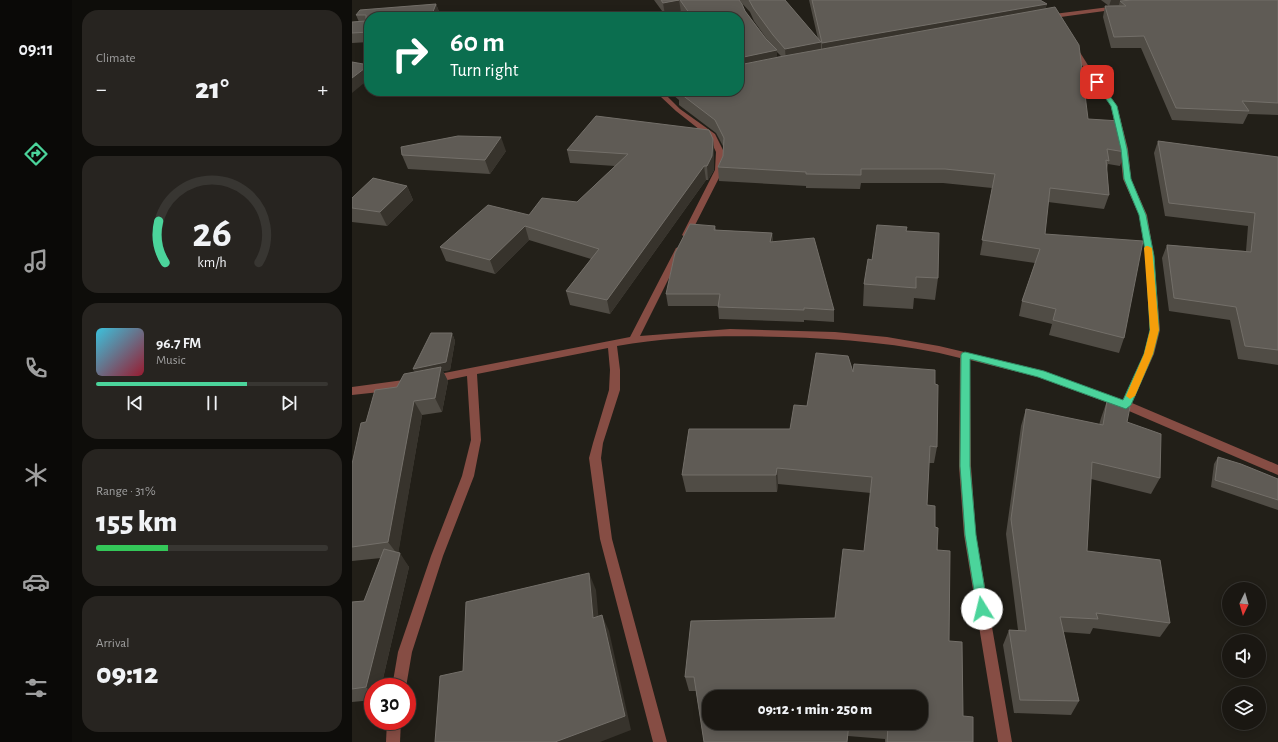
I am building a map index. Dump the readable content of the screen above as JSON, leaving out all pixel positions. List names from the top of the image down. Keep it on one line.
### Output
{"north":"bottom","page":{"tabs":"09:11","tile":["Climate",["Range · 31%","155 km"],["Arrival","09:12"]],"turn":["60 m","Turn right"],"heat":["−","21°","+"],"song":["96.7 FM","Music"],"limit":"30","trip":"09:12 · 1 min · 250 m","gauge":["26","km/h"]}}
